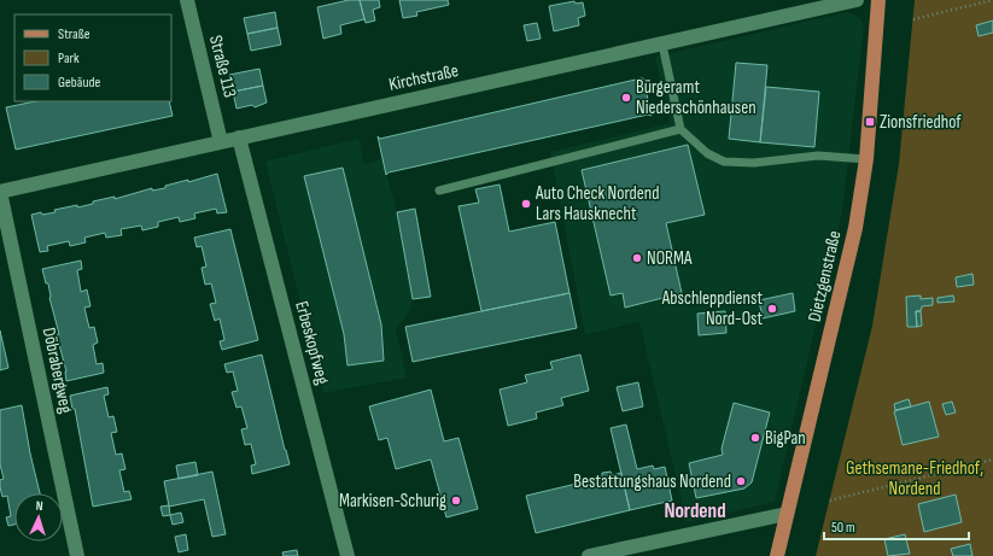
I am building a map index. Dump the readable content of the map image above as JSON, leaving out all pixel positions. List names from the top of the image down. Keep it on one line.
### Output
{"streets":{"main road":["Dietzgenstraße"],"street":["Straße 113","Kirchstraße","Erbeskopfweg","Döbrabergweg"]},"crossings":[["Straße 113","Kirchstraße"],["Kirchstraße","Erbeskopfweg"],["Kirchstraße","Döbrabergweg"]],"districts":["Nordend"],"parks":["Gethsemane-Friedhof, Nordend"],"places":{"other":["Bürgeramt Niederschönhausen","Auto Check Nordend Lars Hausknecht","NORMA","Abschleppdienst Nord-Ost","BigPan","Bestattungshaus Nordend","Markisen-Schurig"],"transit":["Zionsfriedhof"]},"legend":["Straße","Park","Gebäude"],"scale_bar":"50 m","north":"top"}
